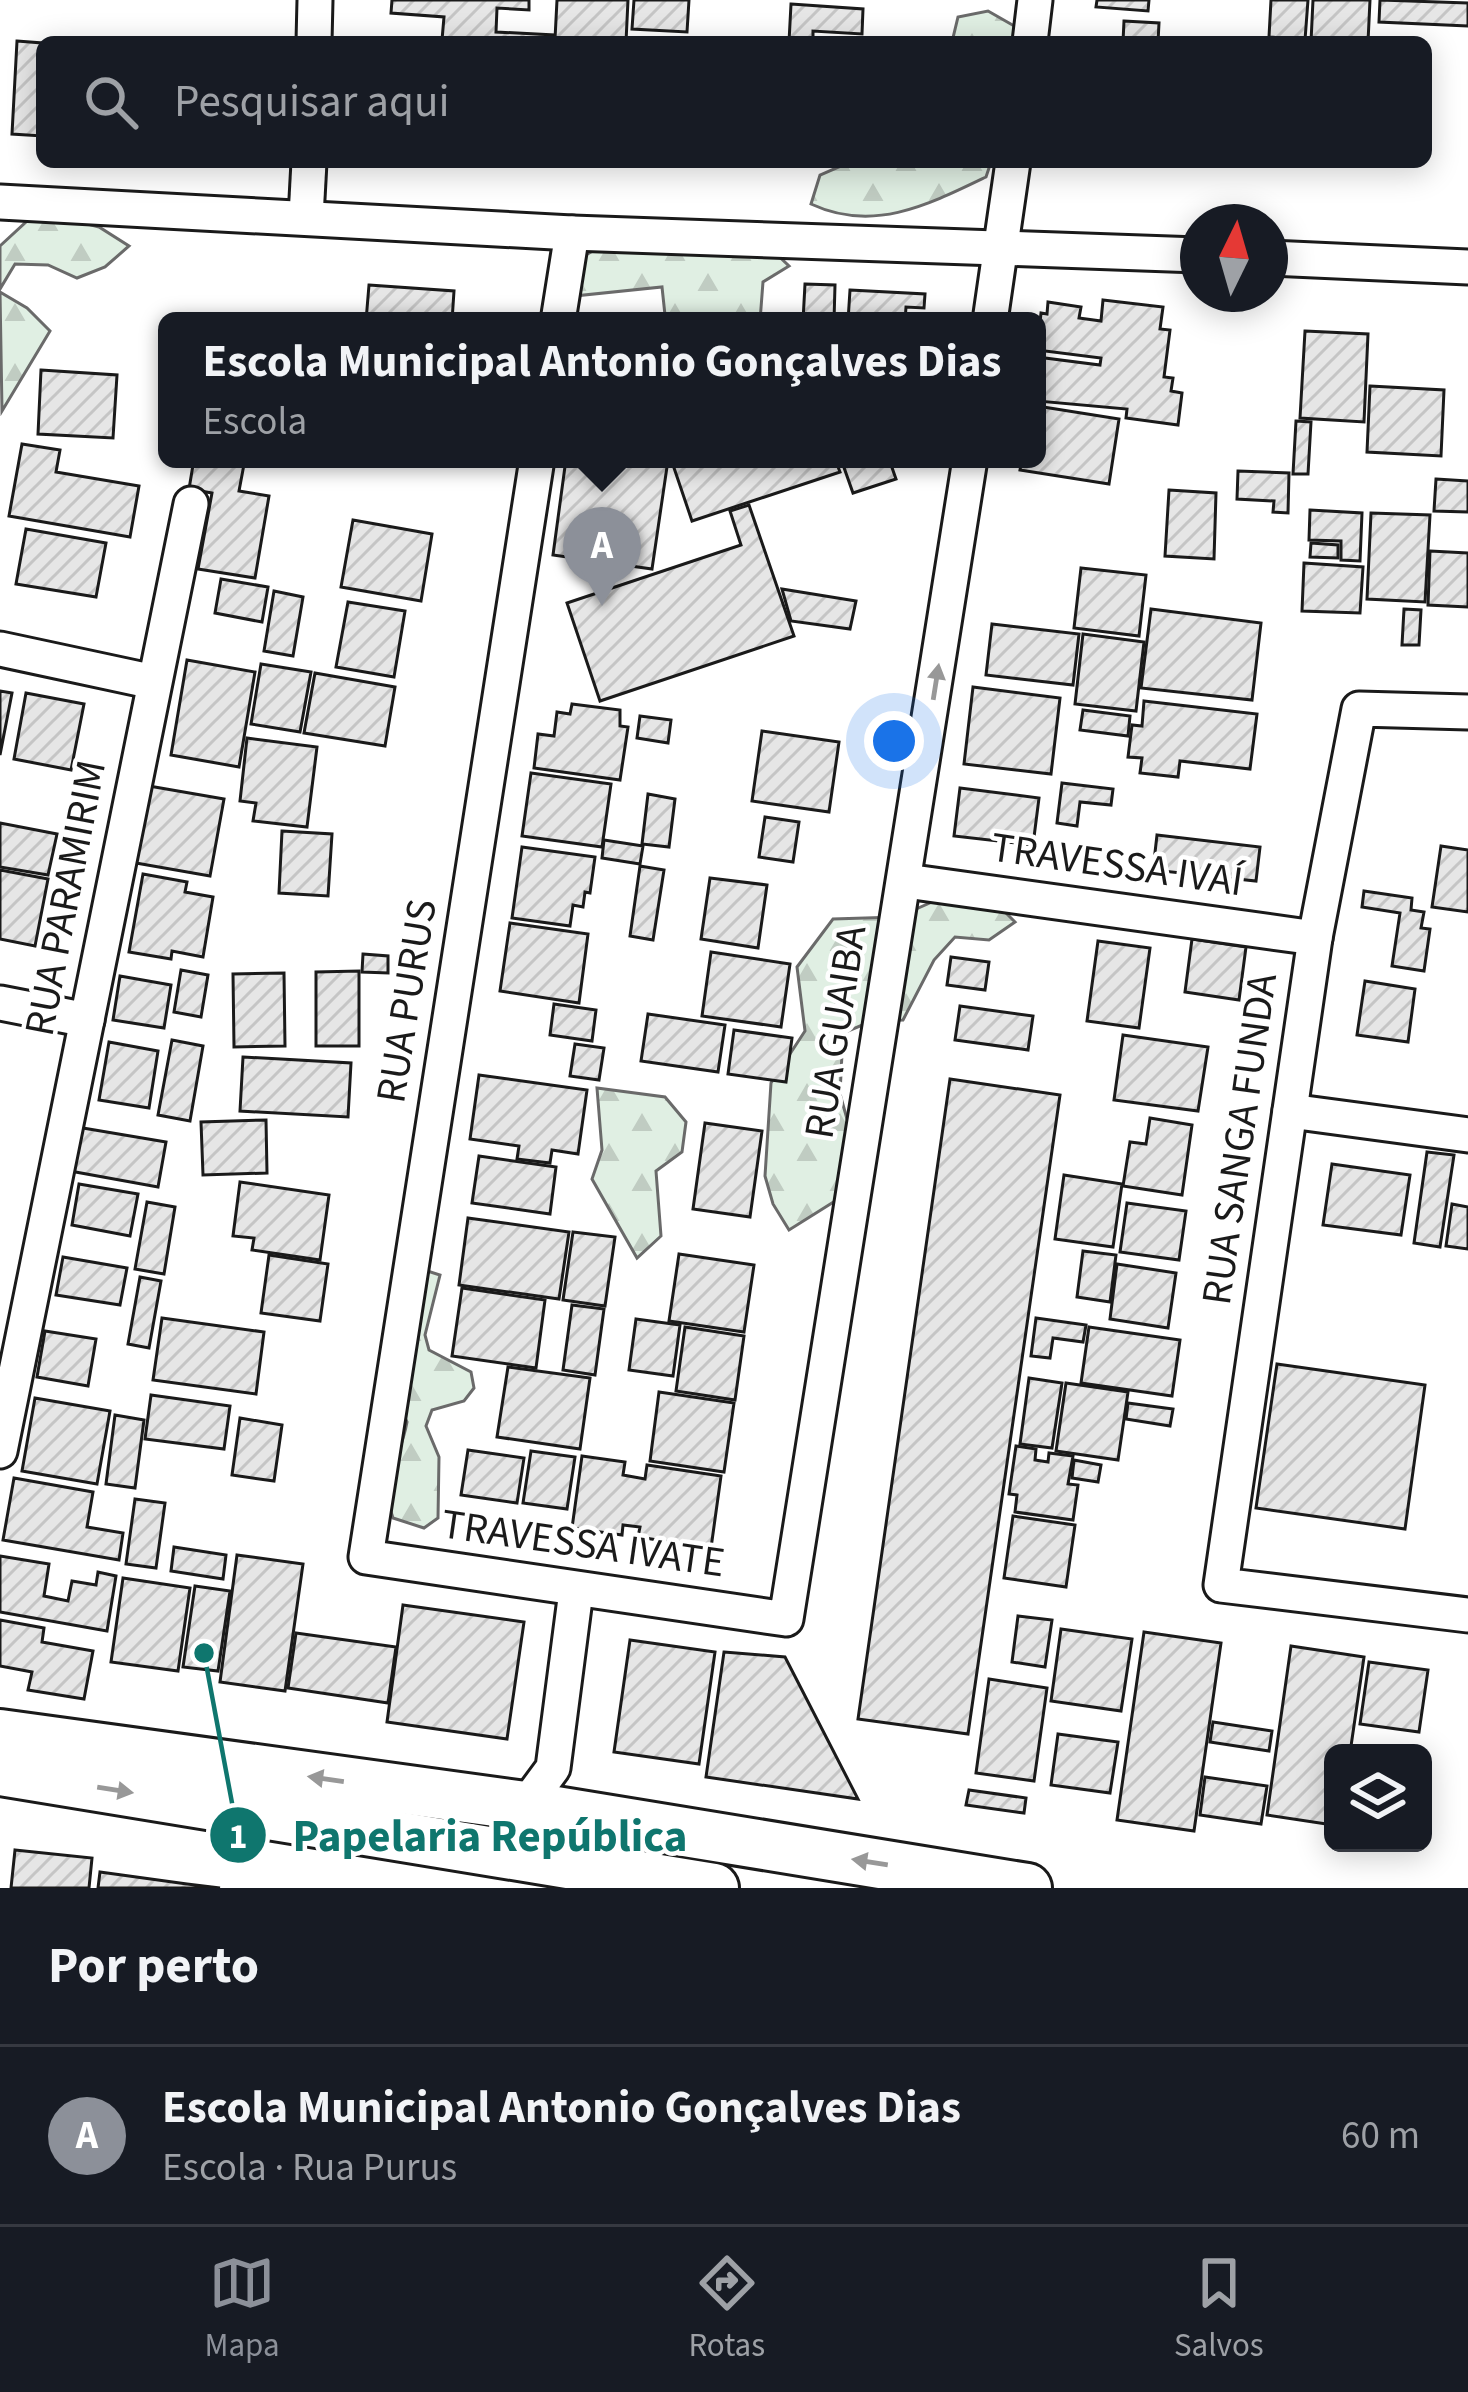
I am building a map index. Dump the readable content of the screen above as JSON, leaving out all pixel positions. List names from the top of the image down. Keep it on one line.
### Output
{"streets":{"street":["TRAVESSA IVAÍ","RUA PARAMIRIM","RUA PURUS","RUA GUAIBA","RUA SANGA FUNDA","TRAVESSA IVATE"]},"crossings":[["TRAVESSA IVAÍ","RUA GUAIBA"],["TRAVESSA IVAÍ","RUA SANGA FUNDA"],["RUA PURUS","TRAVESSA IVATE"],["RUA GUAIBA","TRAVESSA IVATE"]],"one_way":["RUA GUAIBA"],"places":["Papelaria República"],"north":"top","page":{"search":"Pesquisar aqui","popup":["Escola Municipal Antonio Gonçalves Dias","Escola"],"pins":"A","heading":"Por perto","list":[{"mark":"A","name":"Escola Municipal Antonio Gonçalves Dias","note":"Escola · Rua Purus","value":"60 m"}],"nav":["Mapa","Rotas","Salvos"]}}
